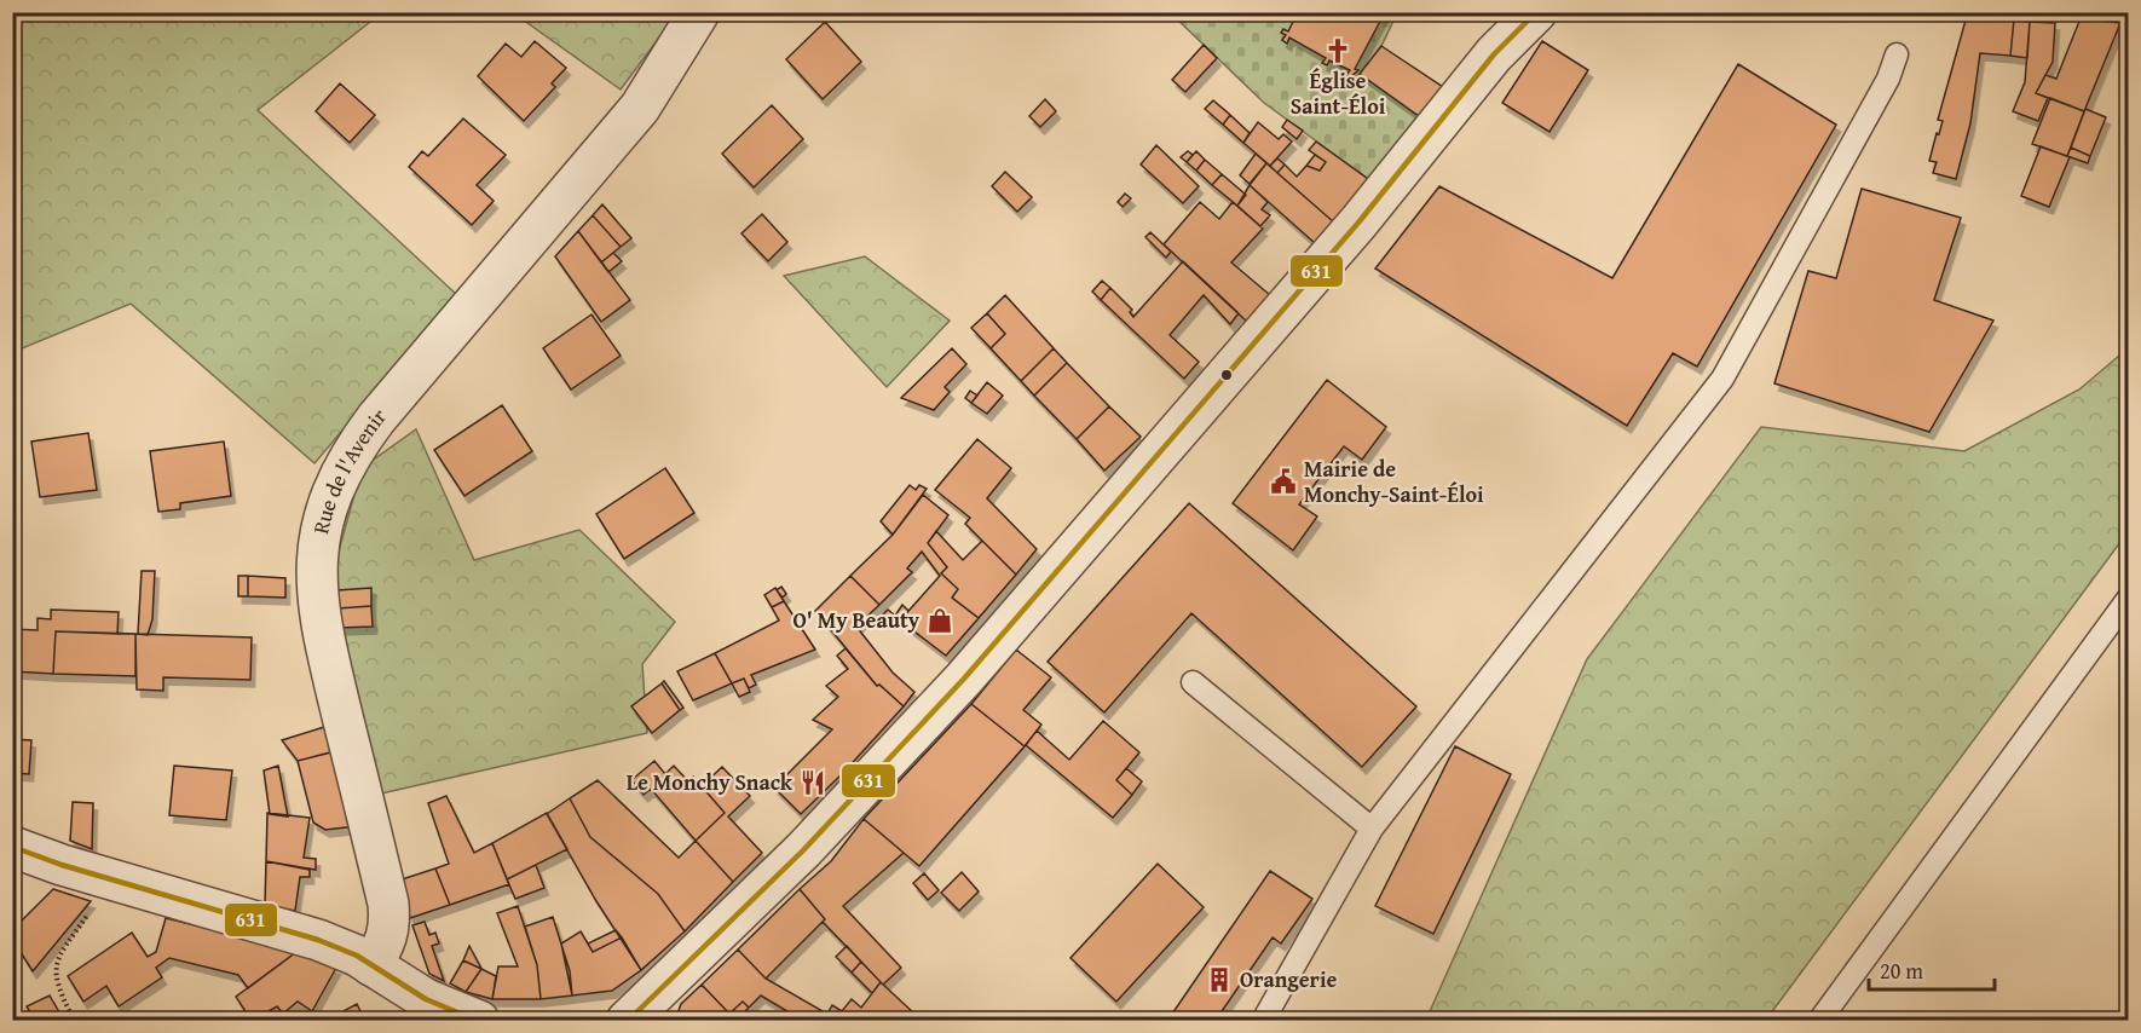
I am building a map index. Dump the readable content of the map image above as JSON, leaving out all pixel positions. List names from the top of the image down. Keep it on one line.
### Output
{"streets":{"street":["Rue de l'Avenir"]},"places":{"church":["Église Saint-Éloi"],"public building":["Mairie de Monchy-Saint-Éloi"],"shop":["O' My Beauty"],"restaurant":["Le Monchy Snack"],"building":["Orangerie"]},"lines":["transit line 631"],"scale_bar":"20 m"}
